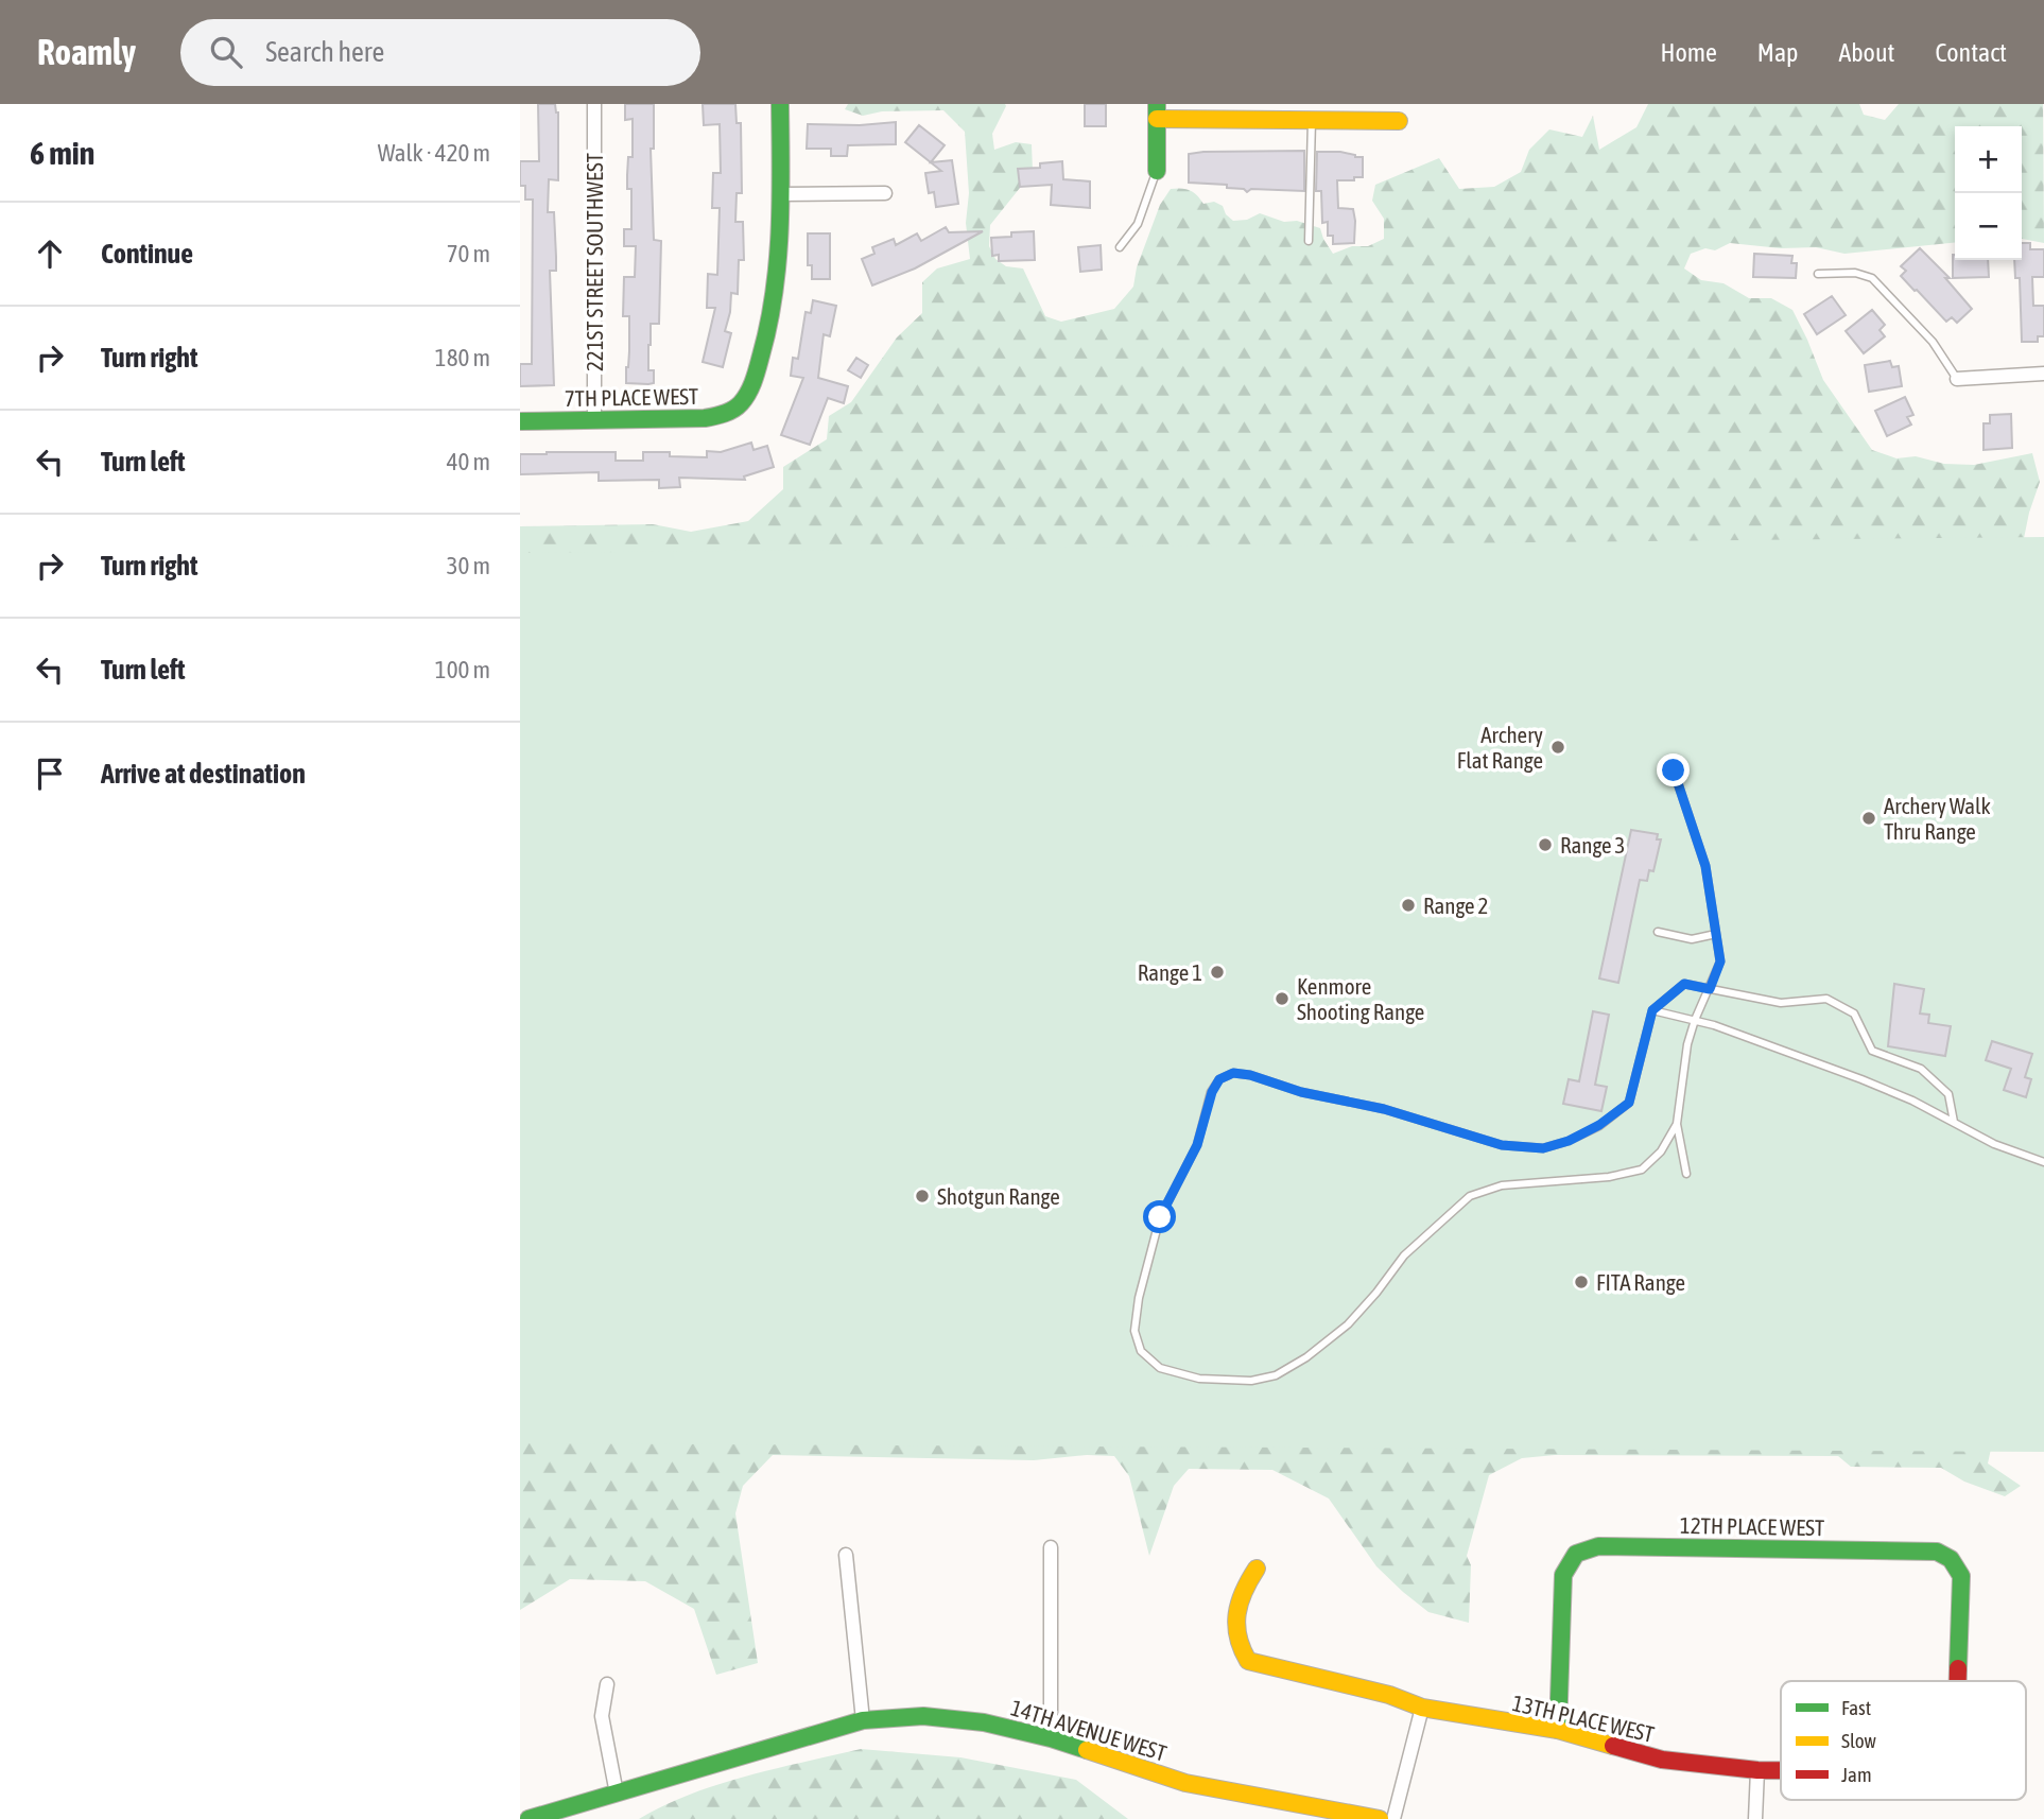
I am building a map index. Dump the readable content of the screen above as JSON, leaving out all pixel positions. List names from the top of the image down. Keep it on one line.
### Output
{"streets":{"street":["221ST STREET SOUTHWEST","7TH PLACE WEST","12TH PLACE WEST","13TH PLACE WEST","14TH AVENUE WEST"]},"crossings":[["221ST STREET SOUTHWEST","7TH PLACE WEST"],["12TH PLACE WEST","13TH PLACE WEST"]],"places":["Archery Flat Range","Archery Walk Thru Range","Range 3","Range 2","Range 1","Kenmore Shooting Range","Shotgun Range","FITA Range"],"legend":["Fast","Slow","Jam"],"page":{"header":"Roamly","search":"Search here","nav":["Home","Map","About","Contact"],"heading":["6 min","Walk · 420 m"],"map_buttons":["+","−"],"list":[["Continue","70 m"],["Turn right","180 m"],["Turn left","40 m"],["Turn right","30 m"],["Turn left","100 m"],"Arrive at destination"]}}
